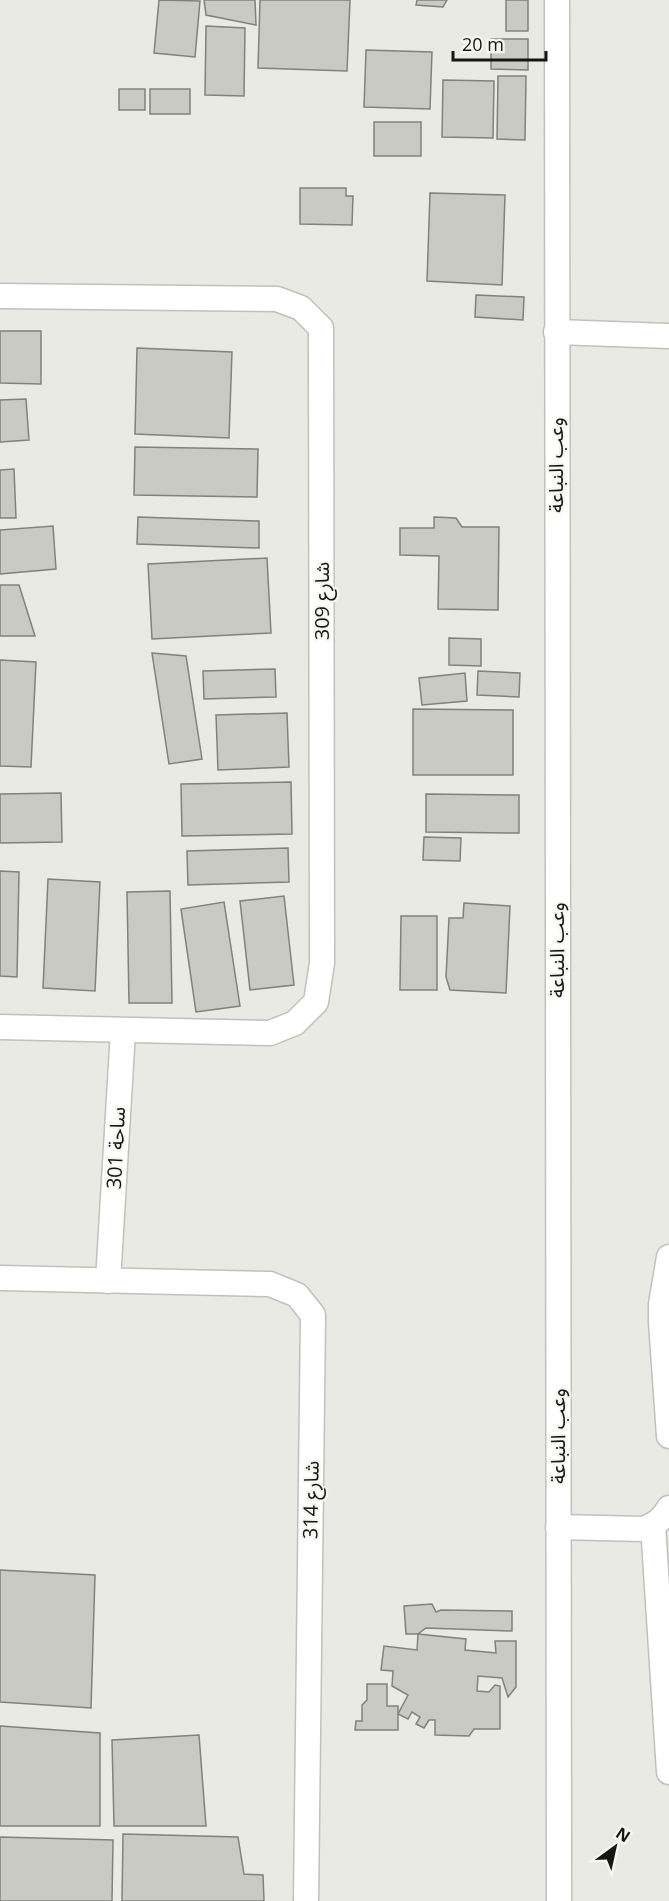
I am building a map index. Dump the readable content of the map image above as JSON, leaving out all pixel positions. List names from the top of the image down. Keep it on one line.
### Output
{"streets":{"street":["وعب النباعة","شارع 309","ساحة 301","شارع 314"]},"crossings":[["شارع 309","ساحة 301"],["ساحة 301","شارع 314"]],"scale_bar":"20 m","north":"top right"}
